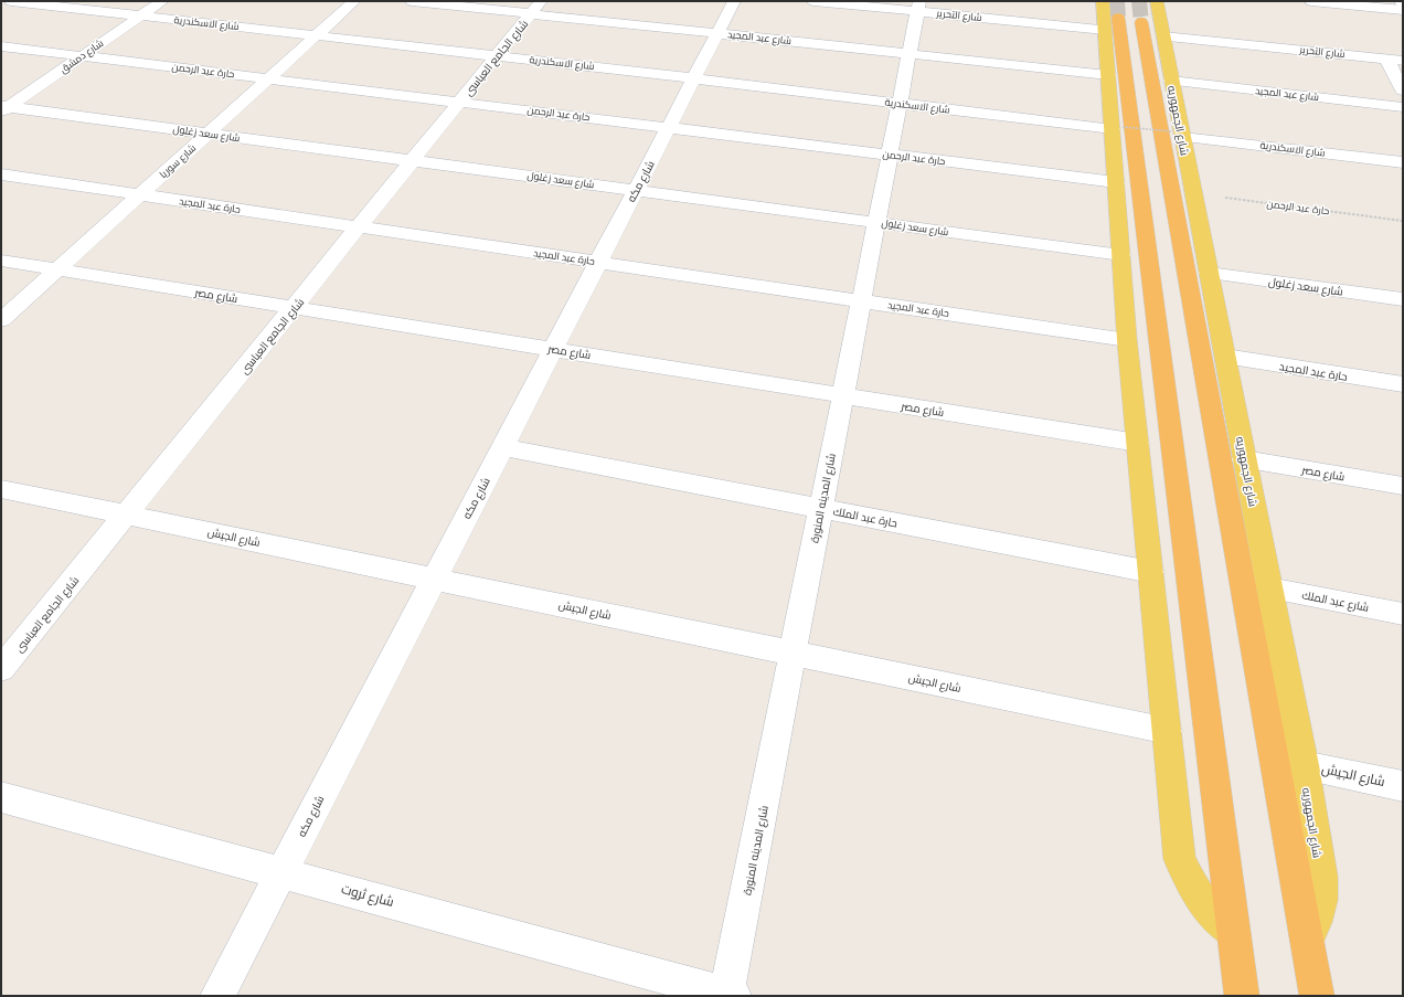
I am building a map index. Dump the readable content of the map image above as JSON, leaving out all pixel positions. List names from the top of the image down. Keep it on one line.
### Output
{"streets":{"highway":["شارع الجمهوريه"],"street":["شارع التحرير","شارع الاسكندرية","شارع عبد المجيد","شارع دمشق","شارع الجامع العباسى","حارة عبد الرحمن","شارع سعد زغلول","شارع سوريا","شارع مكه","حارة عبد المجيد","شارع مصر","شارع المدينه المنورة","حارة عبد الملك","شارع الجيش","شارع عبد الملك","شارع ثروت"]},"crossings":[["شارع التحرير","شارع الجمهوريه"],["شارع التحرير","شارع المدينه المنورة"],["شارع الاسكندرية","شارع دمشق"],["شارع الاسكندرية","شارع الجامع العباسى"],["شارع الاسكندرية","شارع الجمهوريه"],["شارع الاسكندرية","شارع سوريا"],["شارع الاسكندرية","شارع مكه"],["شارع الاسكندرية","شارع المدينه المنورة"],["شارع عبد المجيد","شارع الجامع العباسى"],["شارع عبد المجيد","شارع الجمهوريه"],["شارع عبد المجيد","شارع مكه"],["شارع عبد المجيد","شارع المدينه المنورة"],["شارع دمشق","حارة عبد الرحمن"],["شارع دمشق","شارع سعد زغلول"],["شارع الجامع العباسى","حارة عبد الرحمن"],["شارع الجامع العباسى","شارع سعد زغلول"],["شارع الجامع العباسى","حارة عبد المجيد"],["شارع الجامع العباسى","شارع مصر"],["شارع الجامع العباسى","شارع الجيش"],["حارة عبد الرحمن","شارع الجمهوريه"],["حارة عبد الرحمن","شارع سوريا"],["حارة عبد الرحمن","شارع مكه"],["حارة عبد الرحمن","شارع المدينه المنورة"],["شارع الجمهوريه","شارع سعد زغلول"],["شارع الجمهوريه","حارة عبد المجيد"],["شارع الجمهوريه","شارع مصر"],["شارع الجمهوريه","شارع الجيش"],["شارع الجمهوريه","شارع عبد الملك"],["شارع سعد زغلول","شارع سوريا"],["شارع سعد زغلول","شارع مكه"],["شارع سعد زغلول","شارع المدينه المنورة"],["شارع سوريا","حارة عبد المجيد"],["شارع سوريا","شارع مصر"],["شارع مكه","حارة عبد المجيد"],["شارع مكه","شارع مصر"],["شارع مكه","حارة عبد الملك"],["شارع مكه","شارع الجيش"],["شارع مكه","شارع ثروت"],["حارة عبد المجيد","شارع المدينه المنورة"],["شارع مصر","شارع المدينه المنورة"],["شارع المدينه المنورة","حارة عبد الملك"],["شارع المدينه المنورة","شارع الجيش"],["شارع المدينه المنورة","شارع ثروت"]]}
